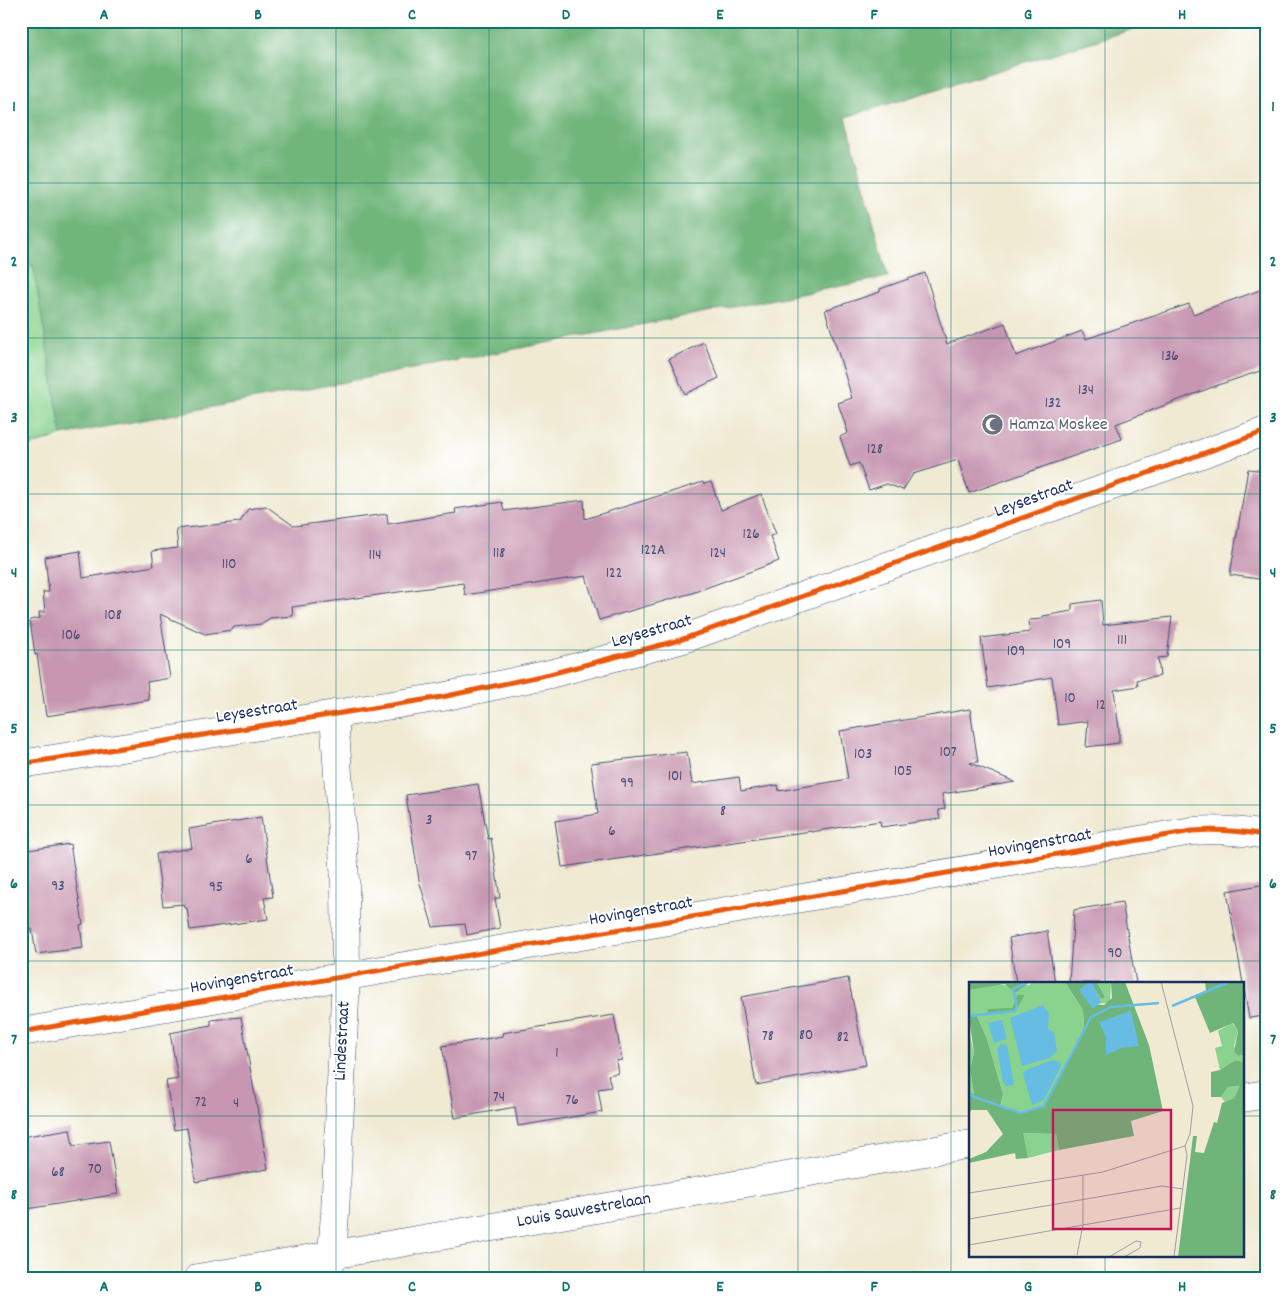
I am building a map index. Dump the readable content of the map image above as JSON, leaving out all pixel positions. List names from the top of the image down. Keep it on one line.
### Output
{"streets":{"street":["Leysestraat","Hovingenstraat","Lindestraat","Louis Sauvestrelaan"]},"crossings":[["Leysestraat","Lindestraat"],["Hovingenstraat","Lindestraat"],["Lindestraat","Louis Sauvestrelaan"]],"places":{"mosque":["Hamza Moskee"]},"house_numbers":["136","134","132","128","126","122A","118","124","114","110","122","108","106","111","109","109","10","12","107","103","105","101","99","8","3","6","97","6","93","95","90","80","78","82","1","74","76","72","4","70","68"],"grid":{"columns":["A","B","C","D","E","F","G","H"],"rows":["1","2","3","4","5","6","7","8"]}}
